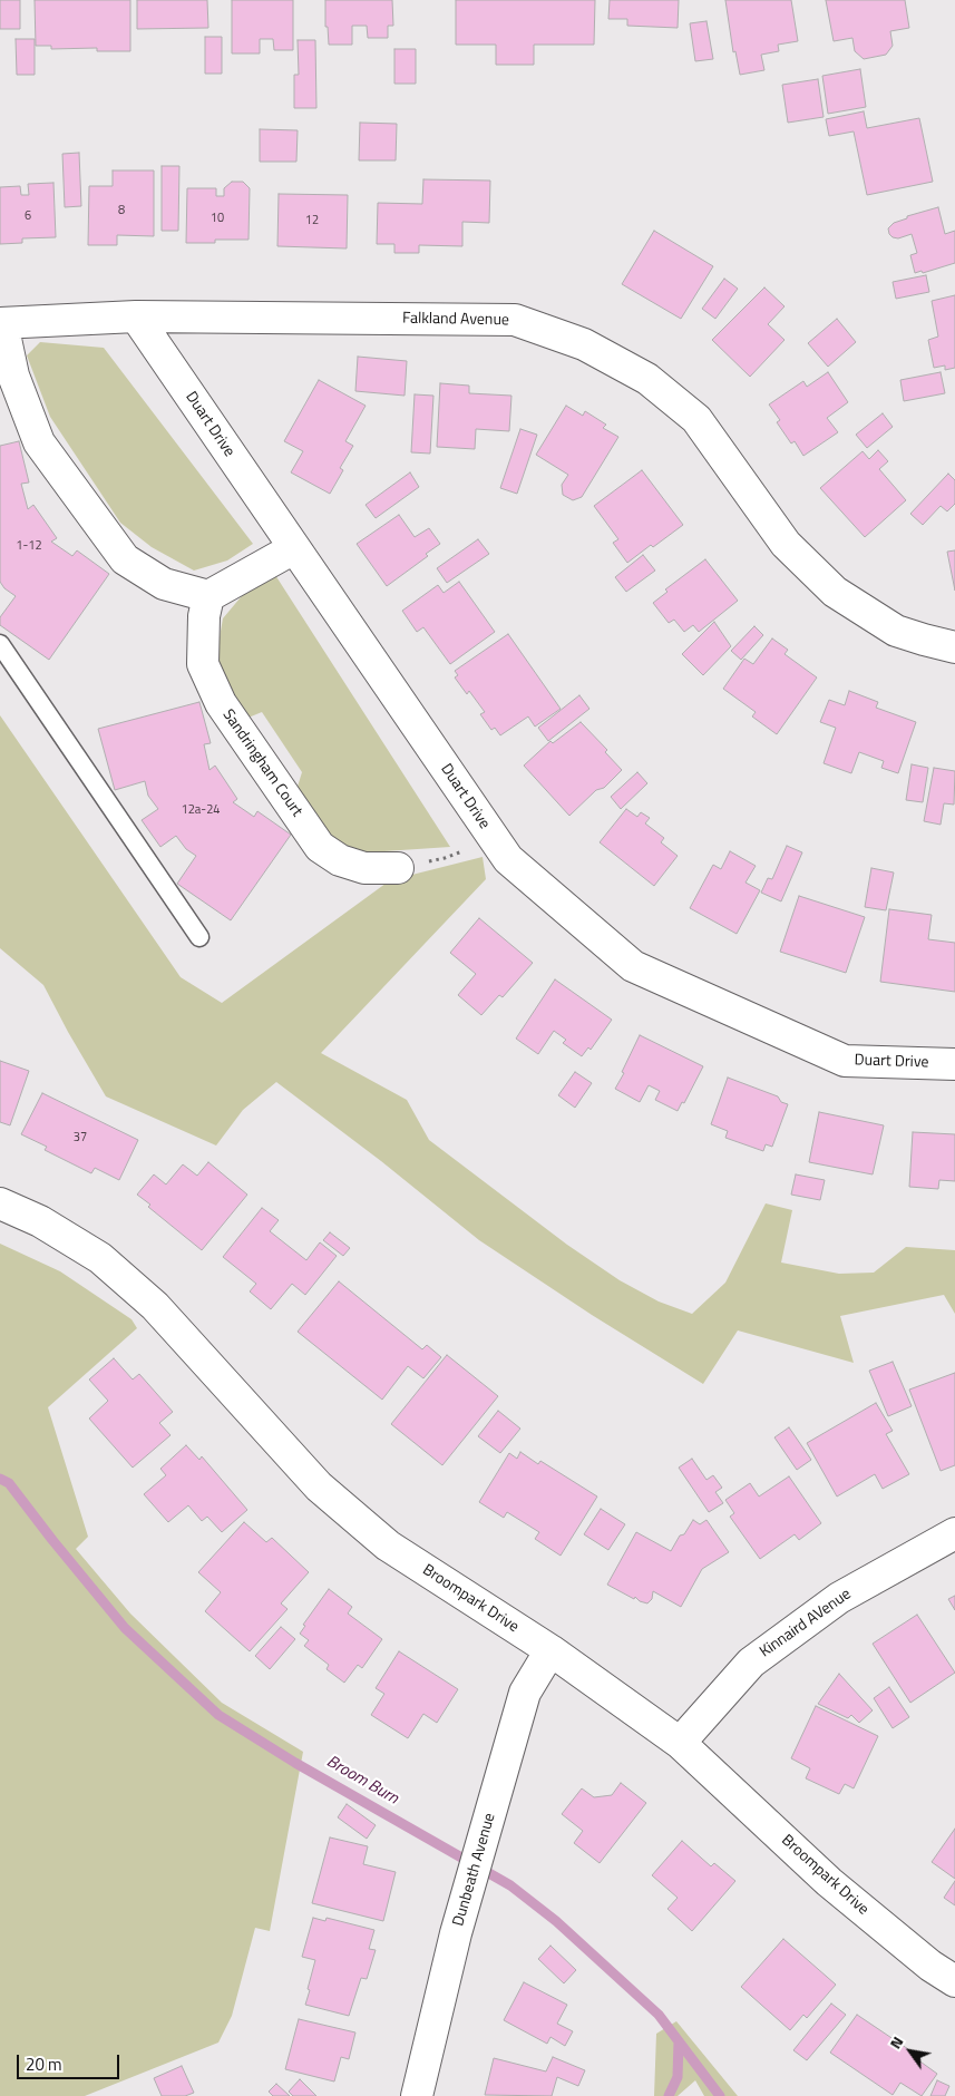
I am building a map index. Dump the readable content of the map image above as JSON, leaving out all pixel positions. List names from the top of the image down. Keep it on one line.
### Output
{"streets":{"street":["Falkland Avenue","Duart Drive","Sandringham Court","Broompark Drive","Kinnaird AVenue","Dunbeath Avenue"]},"crossings":[["Falkland Avenue","Duart Drive"],["Broompark Drive","Kinnaird AVenue"],["Broompark Drive","Dunbeath Avenue"]],"water":["Broom Burn"],"house_numbers":["8","6","10","12","1-12","12a-24","37"],"scale_bar":"20 m","north":"top left"}
